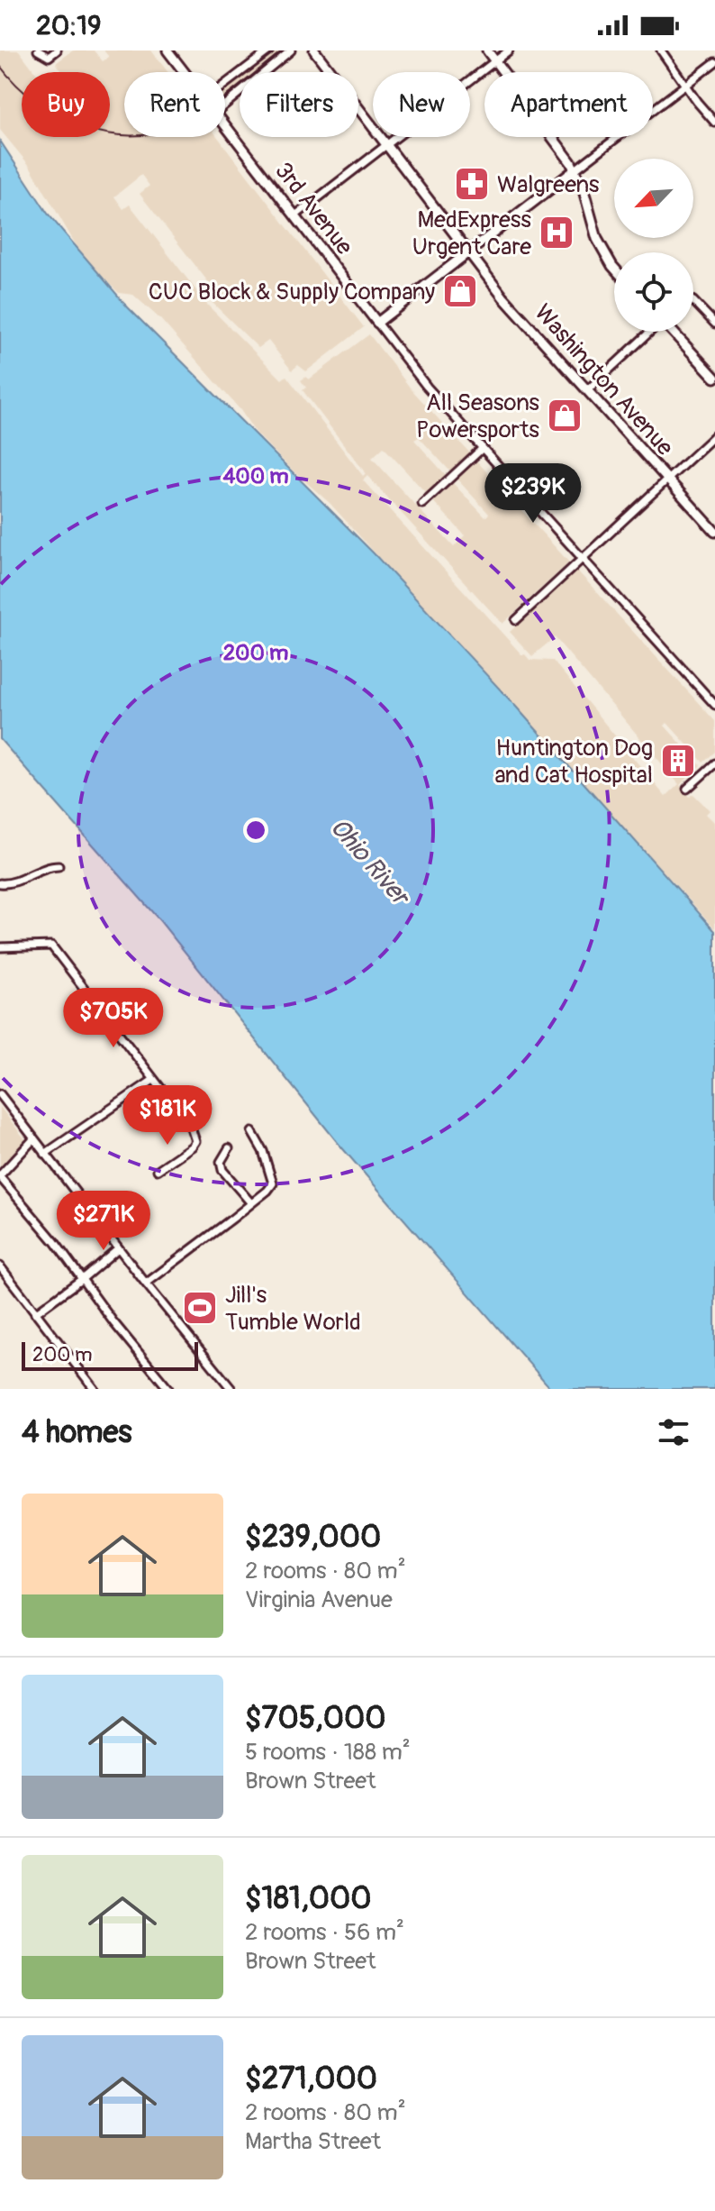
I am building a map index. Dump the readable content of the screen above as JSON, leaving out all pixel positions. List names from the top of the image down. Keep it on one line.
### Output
{"streets":{"main road":["3rd Avenue","Washington Avenue"]},"water":["Ohio River"],"places":{"pharmacy":["Walgreens"],"hospital":["MedExpress Urgent Care"],"shop":["CUC Block & Supply Company","All Seasons Powersports"],"building":["Huntington Dog and Cat Hospital"],"sports":["Jill's Tumble World"]},"scale_bar":"200 m","north":"bottom left","page":{"status":"20:19","chip":["Buy","Rent","Filters","New","Apartment"],"price":["$239K","$705K","$181K","$271K"],"scale":"200 m","heading":"4 homes","list":[{"name":"$239,000","note":"2 rooms · 80 m² · Virginia Avenue"},{"name":"$705,000","note":"5 rooms · 188 m² · Brown Street"},{"name":"$181,000","note":"2 rooms · 56 m² · Brown Street"},{"name":"$271,000","note":"2 rooms · 80 m² · Martha Street"}]},"rings":["400 m","200 m"]}
